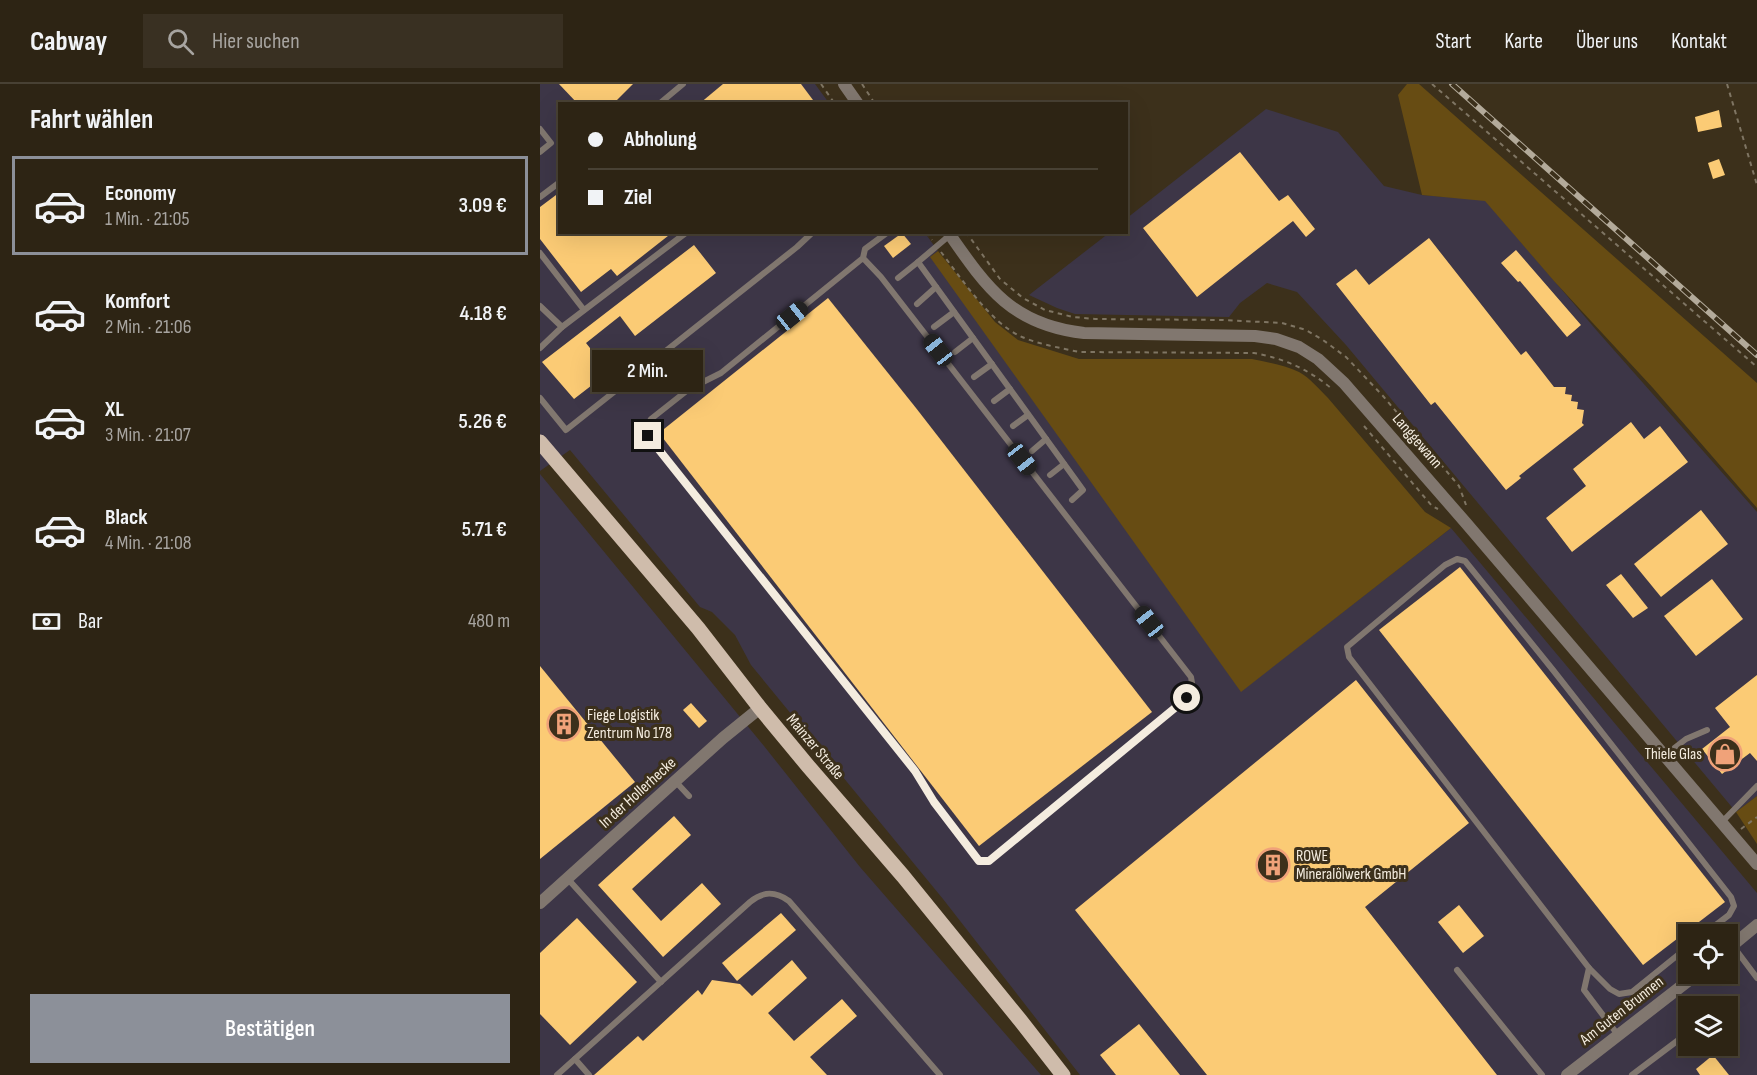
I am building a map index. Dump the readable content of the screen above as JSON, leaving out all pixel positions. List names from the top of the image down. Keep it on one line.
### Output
{"streets":{"main road":["Mainzer Straße"],"street":["Langgewann","In der Hollerhecke","Am Guten Brunnen"]},"crossings":[["Mainzer Straße","In der Hollerhecke"]],"places":{"building":["Fiege Logistik Zentrum No 178","ROWE Mineralölwerk GmbH"],"shop":["Thiele Glas"]},"page":{"header":"Cabway","search":"Hier suchen","nav":["Start","Karte","Über uns","Kontakt"],"heading":"Fahrt wählen","banner":["Abholung","Ziel"],"list":[{"name":"Economy","note":"1 Min. · 21:05","value":"3.09 €"},{"name":"Komfort","note":"2 Min. · 21:06","value":"4.18 €"},{"name":"XL","note":"3 Min. · 21:07","value":"5.26 €"},{"name":"Black","note":"4 Min. · 21:08","value":"5.71 €"}],"bubble":"2 Min.","pay":["Bar","480 m"],"buttons":"Bestätigen"}}
